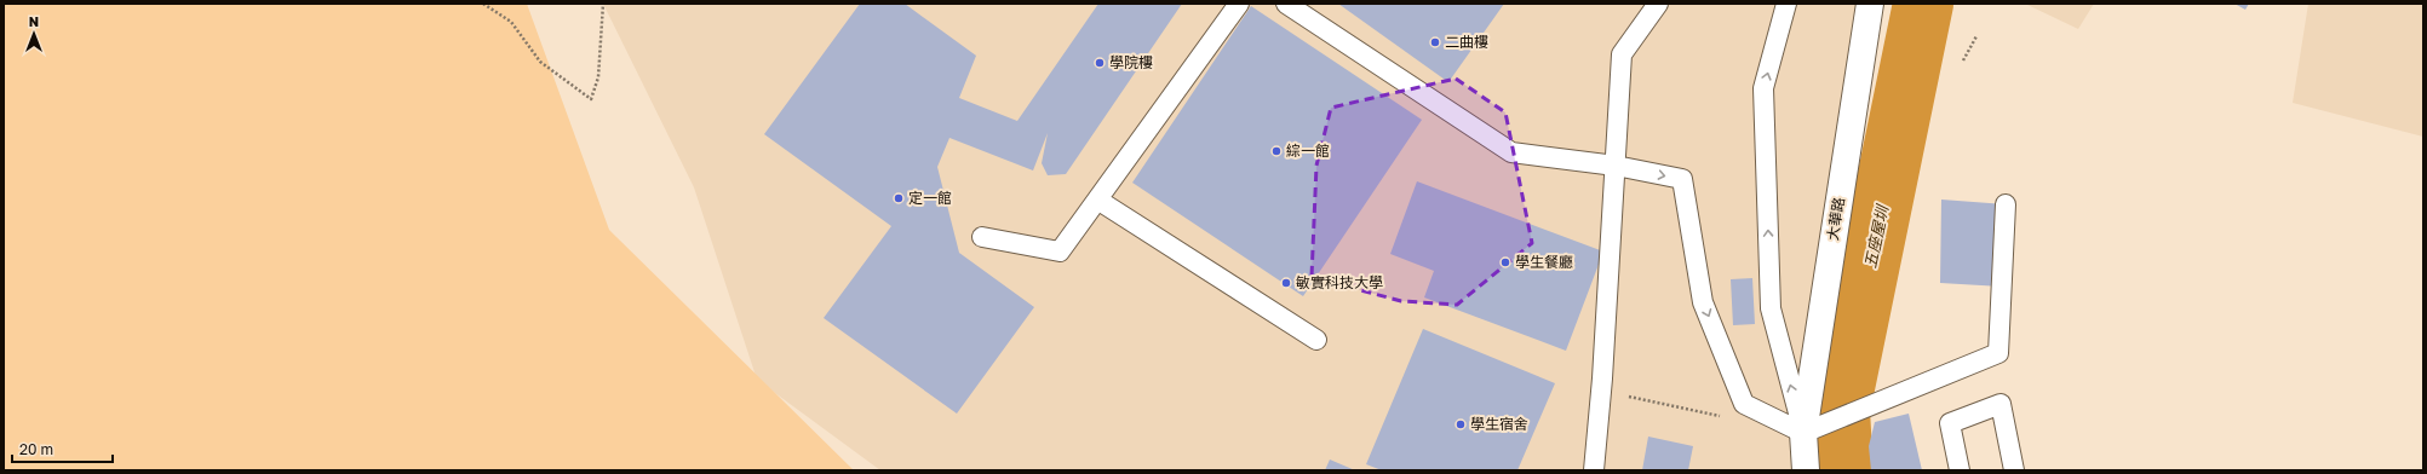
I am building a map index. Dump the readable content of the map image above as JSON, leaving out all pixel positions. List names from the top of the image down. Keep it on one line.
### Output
{"streets":{"street":["大華路"]},"water":["五座屋圳"],"places":["二曲樓","學院樓","綜一館","定一館","學生餐廳","敏實科技大學","學生宿舍"],"scale_bar":"20 m","north":"top"}
